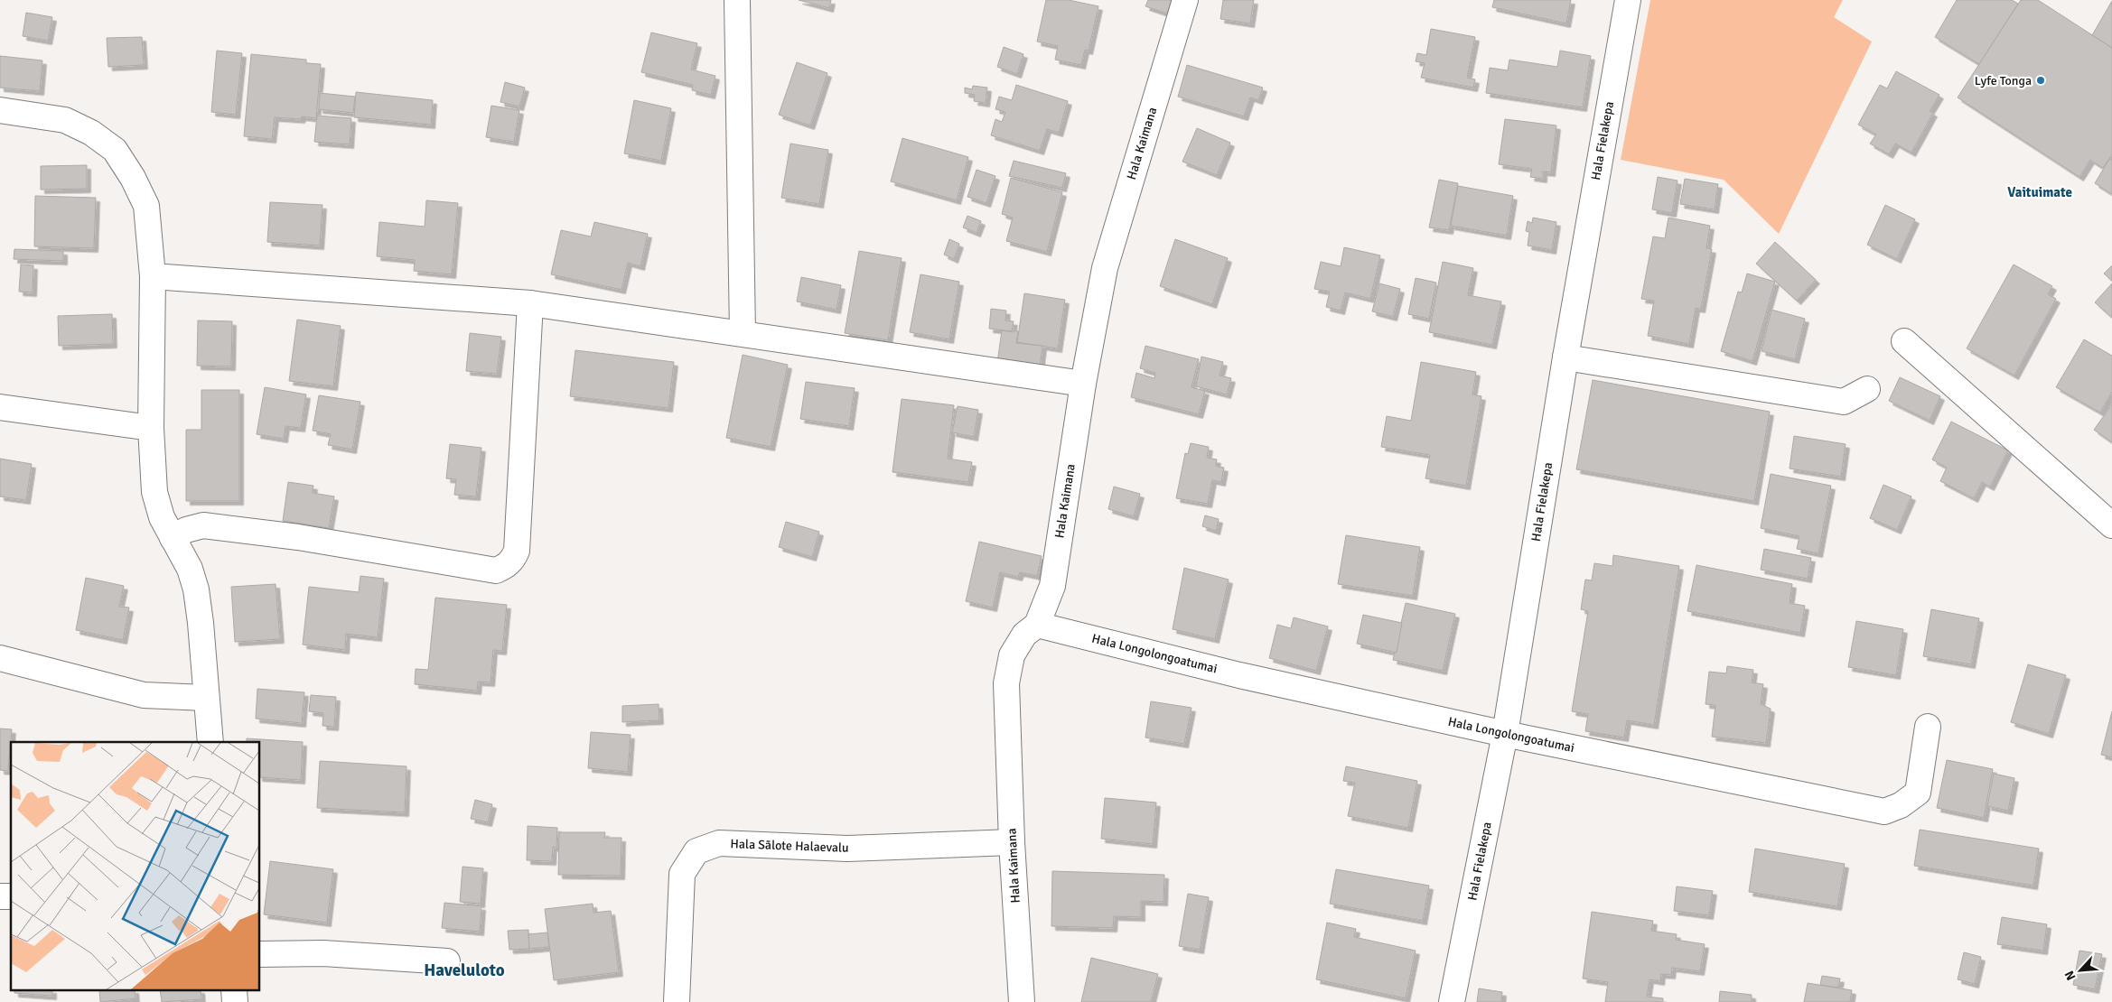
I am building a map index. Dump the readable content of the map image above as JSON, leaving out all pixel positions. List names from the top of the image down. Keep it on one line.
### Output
{"streets":{"street":["Hala Fielakepa","Hala Kaimana","Hala Longolongoatumai","Hala Sālote Halaevalu"]},"crossings":[["Hala Fielakepa","Hala Longolongoatumai"],["Hala Kaimana","Hala Longolongoatumai"],["Hala Kaimana","Hala Sālote Halaevalu"]],"districts":["Vaituimate","Haveluloto"],"places":["Lyfe Tonga"],"north":"bottom left"}
